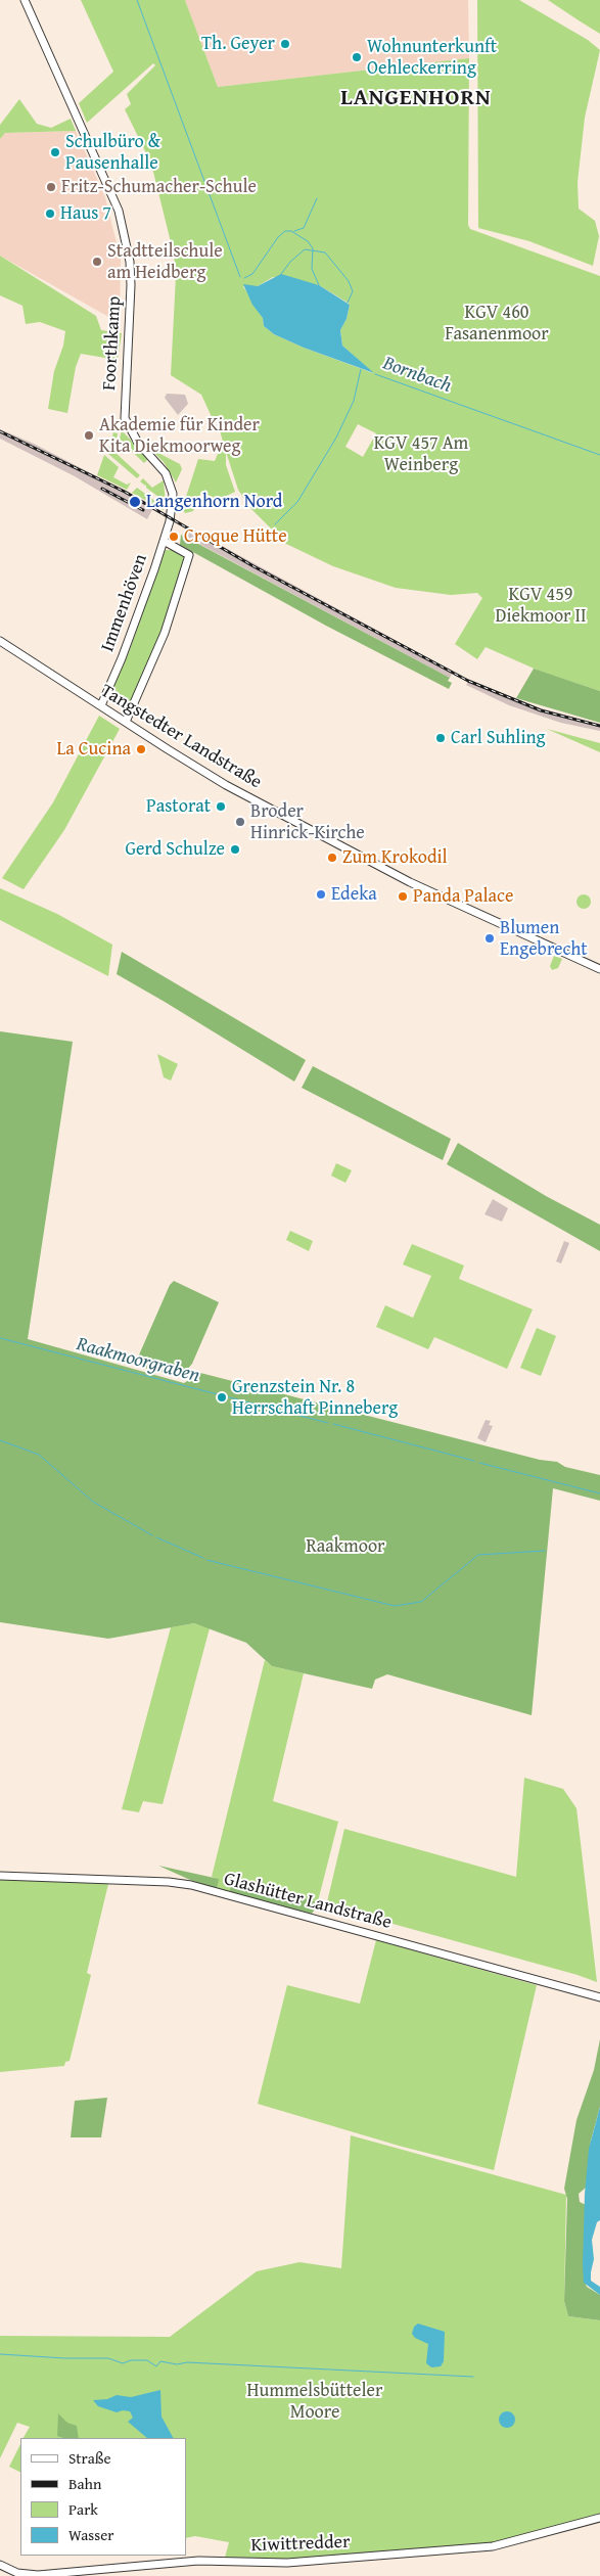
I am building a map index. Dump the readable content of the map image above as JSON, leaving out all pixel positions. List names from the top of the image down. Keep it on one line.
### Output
{"streets":{"street":["Foorthkamp","Immenhöven","Tangstedter Landstraße","Glashütter Landstraße","Kiwittredder"]},"crossings":[["Foorthkamp","Immenhöven"],["Immenhöven","Tangstedter Landstraße"]],"districts":["LANGENHORN"],"water":["Bornbach","Raakmoorgraben"],"parks":["KGV 460 Fasanenmoor","KGV 457 Am Weinberg","KGV 459 Diekmoor II","Raakmoor","Hummelsbütteler Moore"],"places":["Th. Geyer","Wohnunterkunft Oehleckerring","Schulbüro & Pausenhalle","Fritz-Schumacher-Schule","Haus 7","Stadtteilschule am Heidberg","Akademie für Kinder Kita Diekmoorweg","Langenhorn Nord","Croque Hütte","Carl Suhling","La Cucina","Pastorat","Broder Hinrick-Kirche","Gerd Schulze","Zum Krokodil","Edeka","Panda Palace","Blumen Engebrecht","Grenzstein Nr. 8 Herrschaft Pinneberg"],"legend":["Straße","Bahn","Park","Wasser"]}
